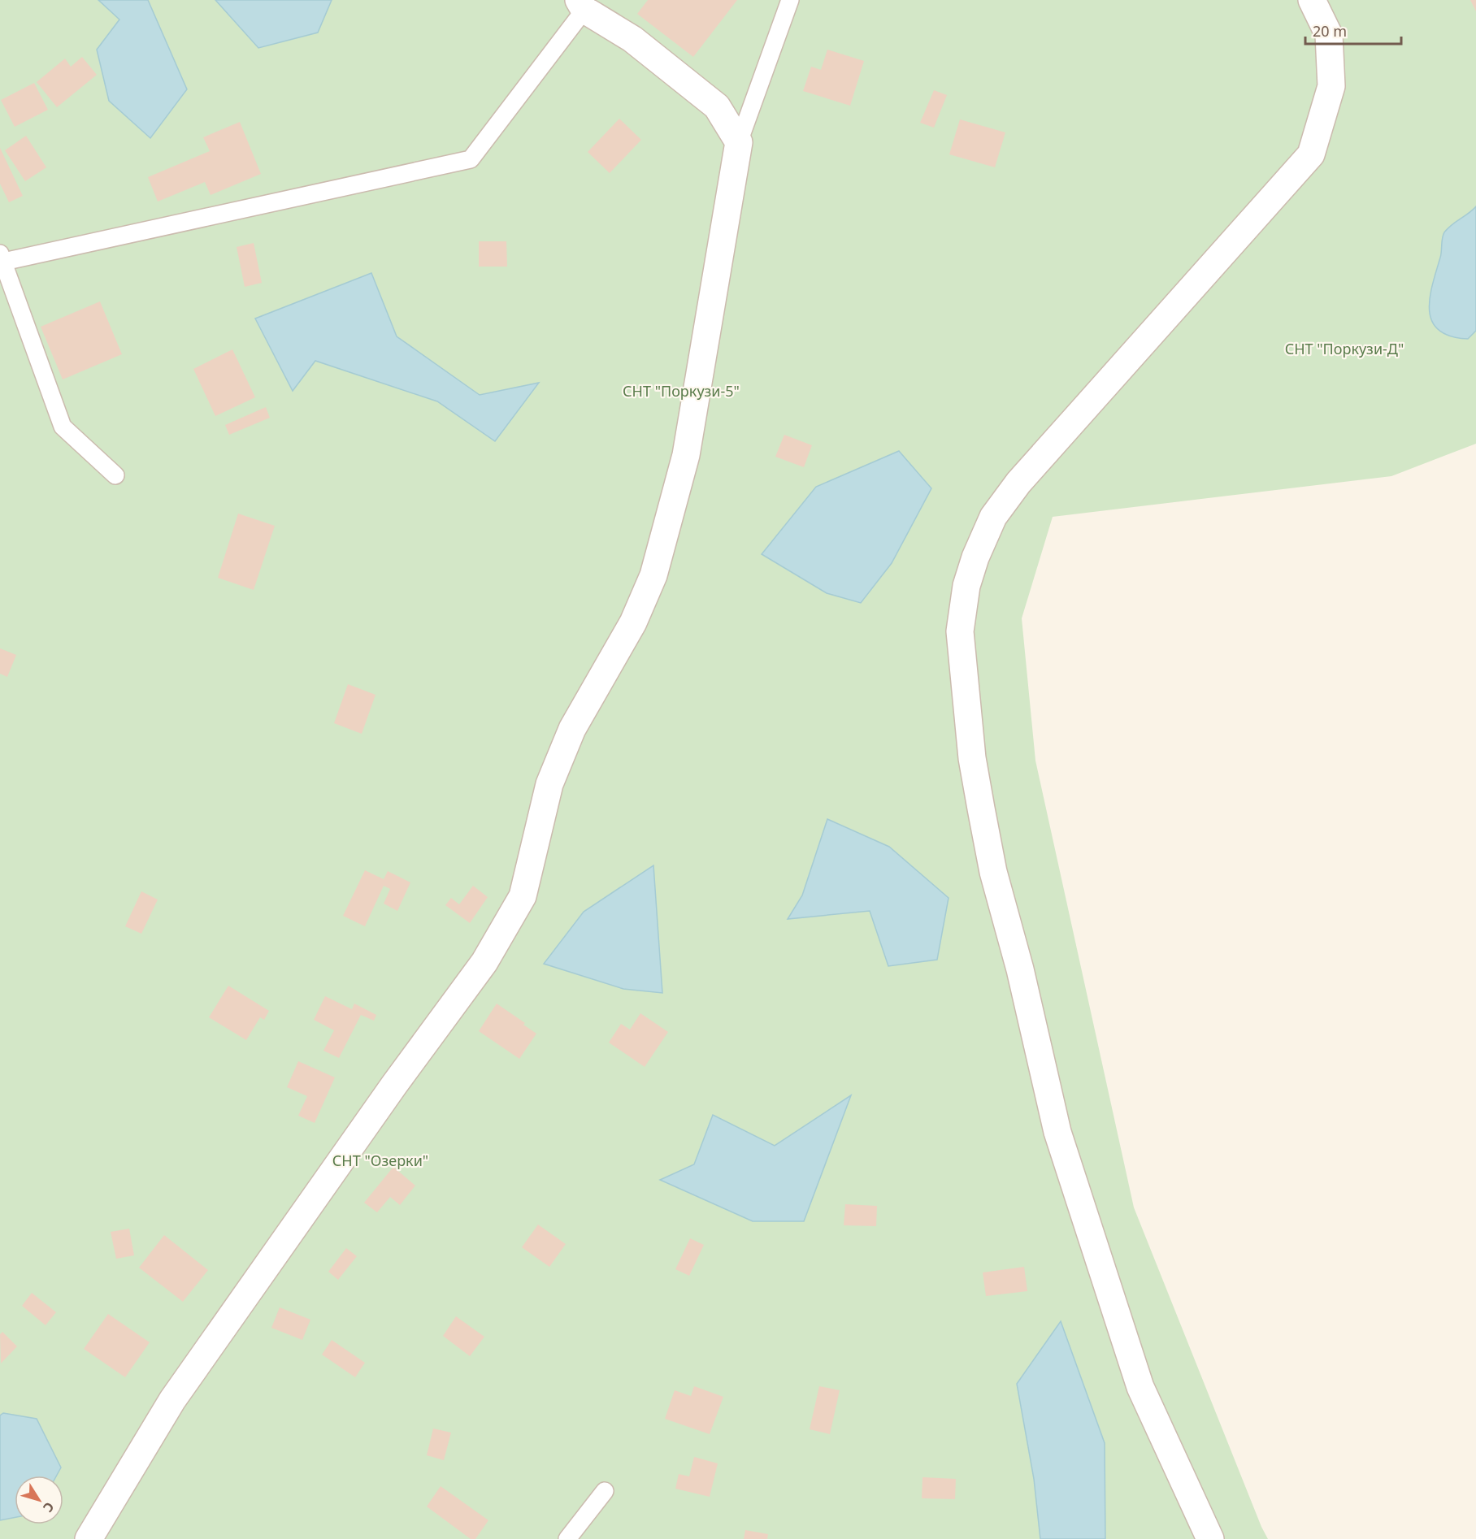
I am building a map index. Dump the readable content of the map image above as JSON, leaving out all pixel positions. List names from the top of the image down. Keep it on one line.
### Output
{"parks":["СНТ \"Поркузи-Д\"","СНТ \"Поркузи-5\"","СНТ \"Озерки\""],"scale_bar":"20 m","north":"bottom right"}
